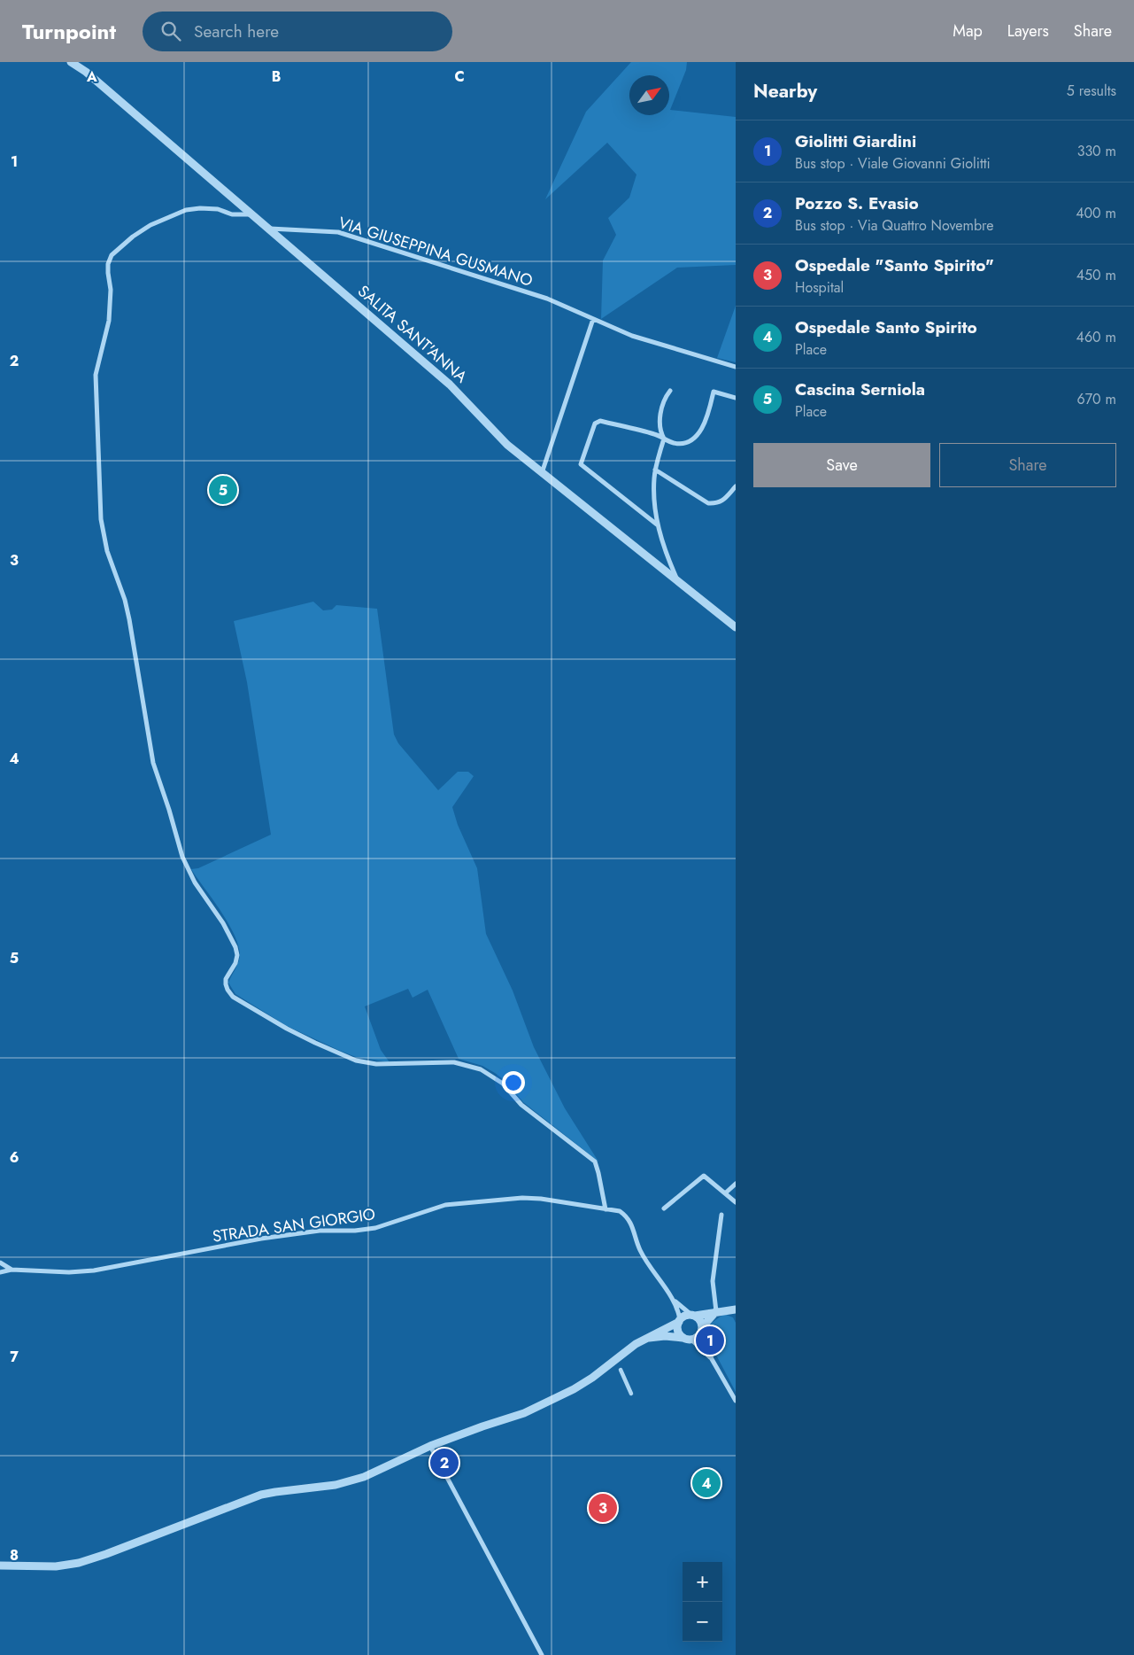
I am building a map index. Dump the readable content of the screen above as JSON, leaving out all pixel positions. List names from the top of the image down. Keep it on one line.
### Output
{"streets":{"street":["VIA GIUSEPPINA GUSMANO","SALITA SANT'ANNA","STRADA SAN GIORGIO"]},"crossings":[["VIA GIUSEPPINA GUSMANO","SALITA SANT'ANNA"]],"north":"top right","page":{"header":"Turnpoint","search":"Search here","nav":["Map","Layers","Share"],"heading":["Nearby","5 results"],"list":[{"mark":"1","name":"Giolitti Giardini","note":"Bus stop · Viale Giovanni Giolitti","value":"330 m"},{"mark":"2","name":"Pozzo S. Evasio","note":"Bus stop · Via Quattro Novembre","value":"400 m"},{"mark":"3","name":"Ospedale \"Santo Spirito\"","note":"Hospital","value":"450 m"},{"mark":"4","name":"Ospedale Santo Spirito","note":"Place","value":"460 m"},{"mark":"5","name":"Cascina Serniola","note":"Place","value":"670 m"}],"buttons":["Save","Share"],"pins":["5","1","2","4","3"],"map_buttons":["+","−"]},"grid":{"columns":["A","B","C"],"rows":["1","2","3","4","5","6","7","8"]}}
